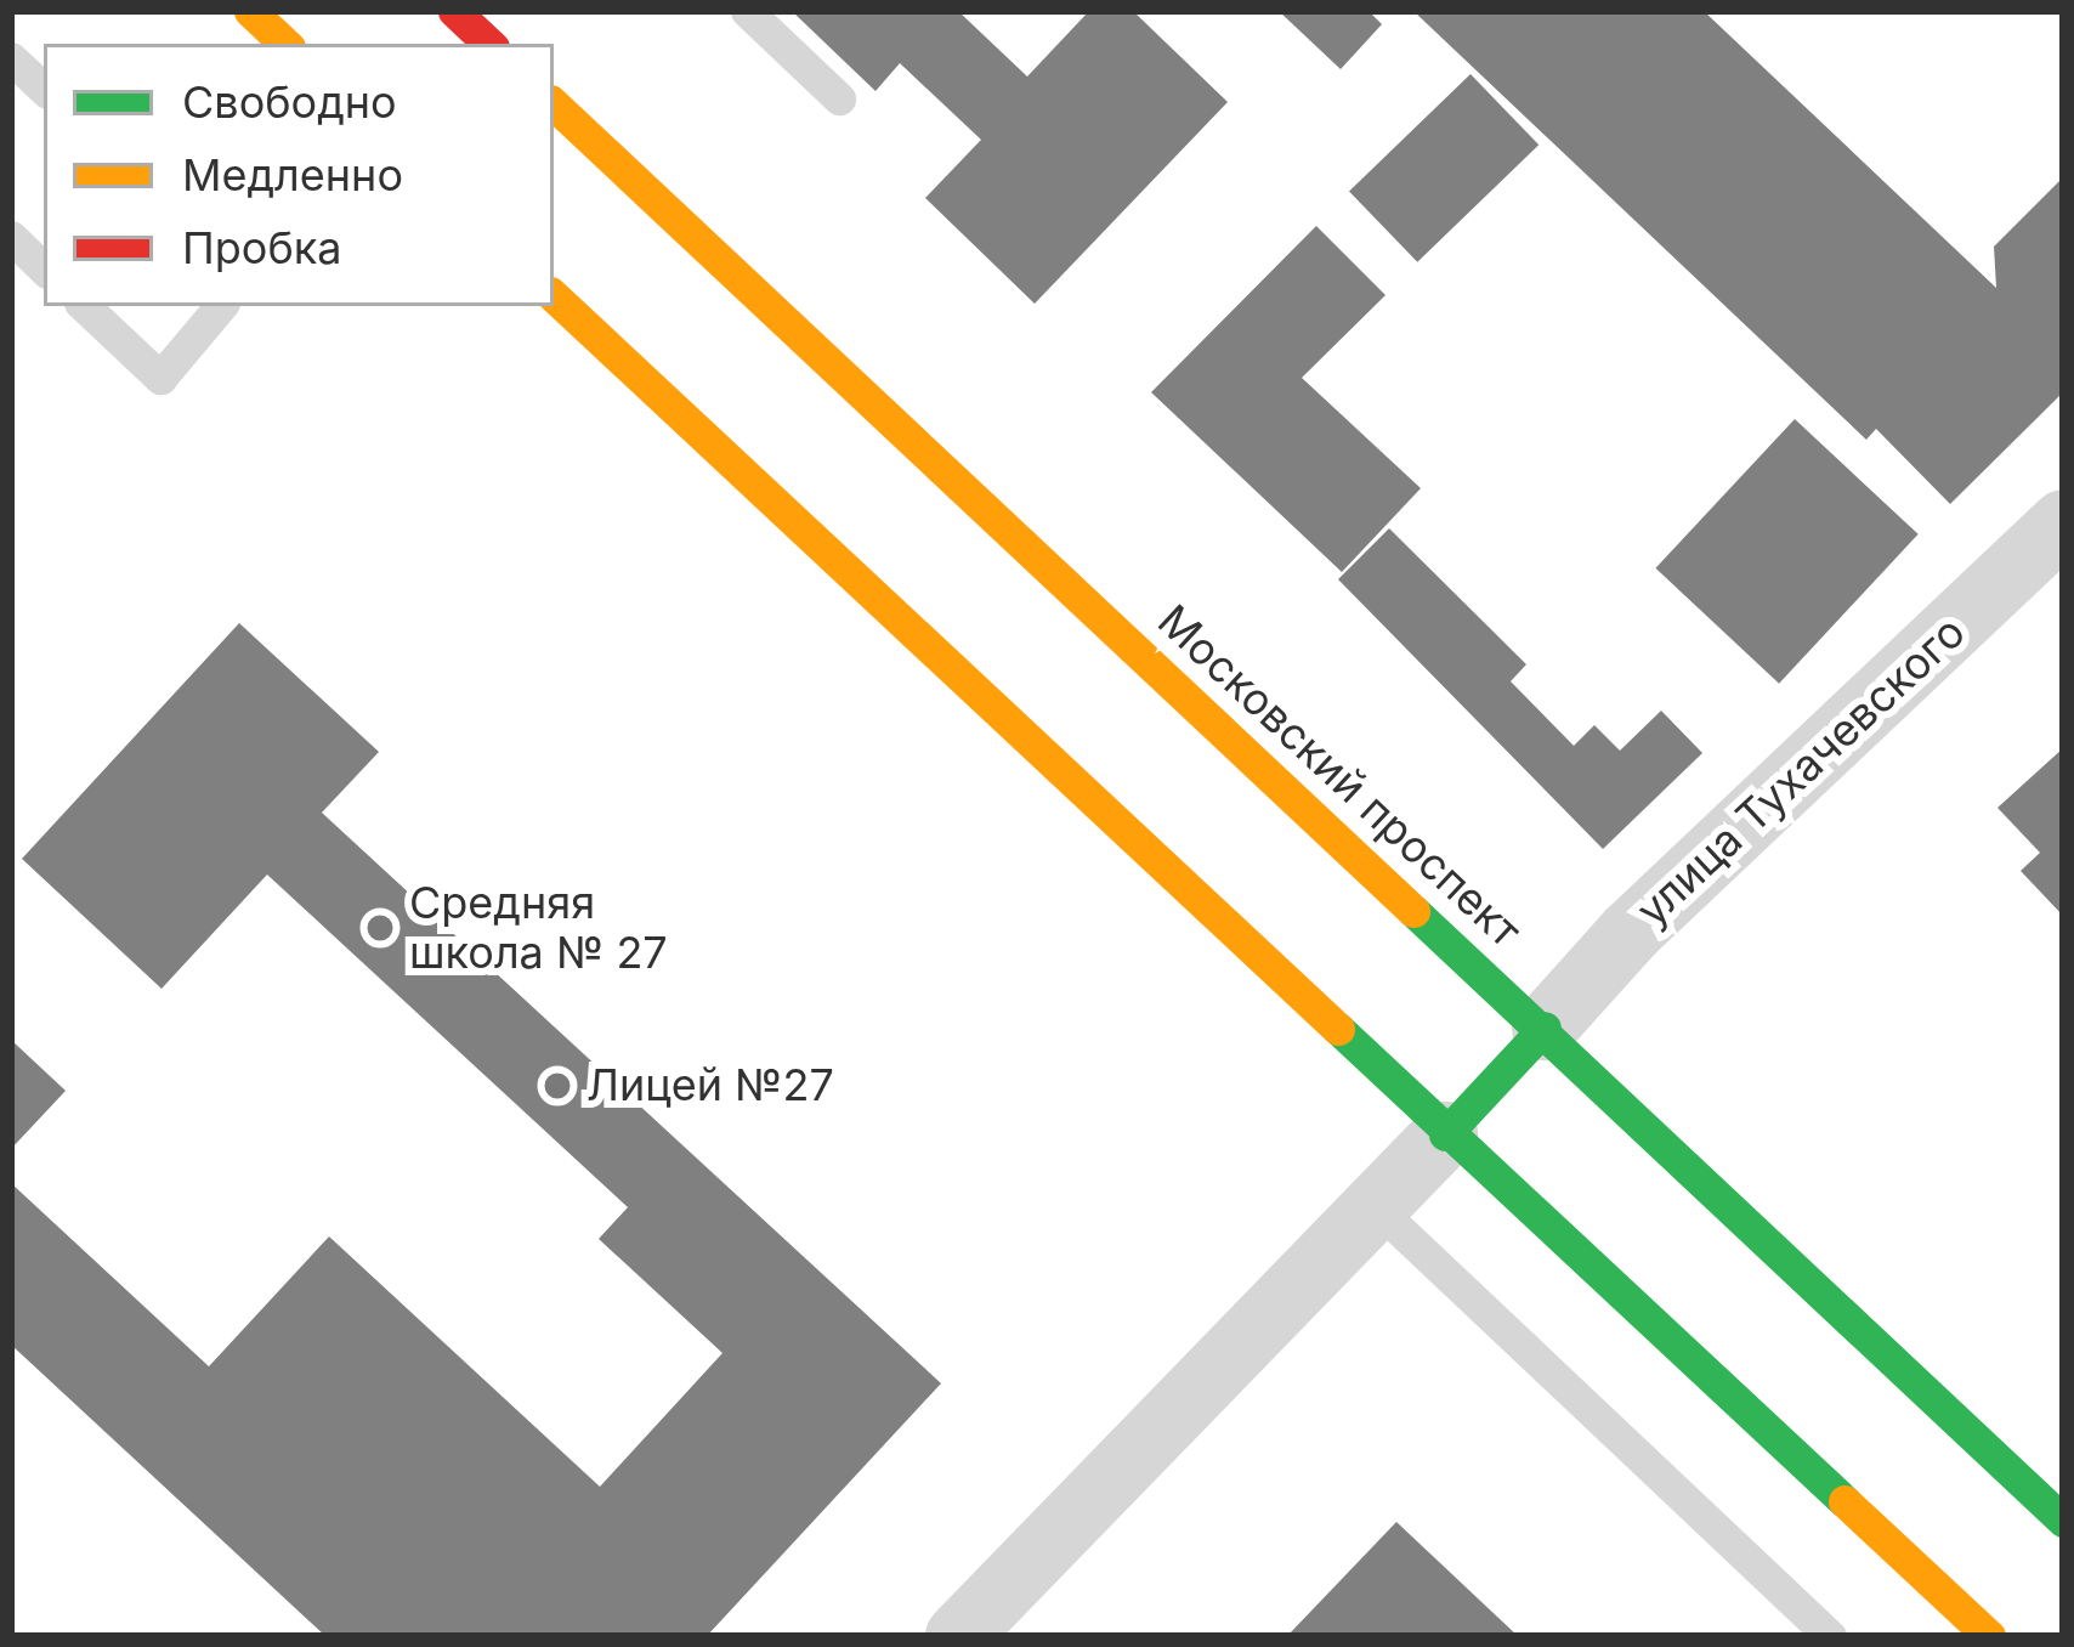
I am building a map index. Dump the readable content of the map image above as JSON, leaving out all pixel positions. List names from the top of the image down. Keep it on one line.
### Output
{"streets":{"main road":["Московский проспект"],"street":["улица Тухачевского"]},"crossings":[["улица Тухачевского","Московский проспект"]],"places":["Средняя школа № 27","Лицей №27"],"legend":["Свободно","Медленно","Пробка"]}
